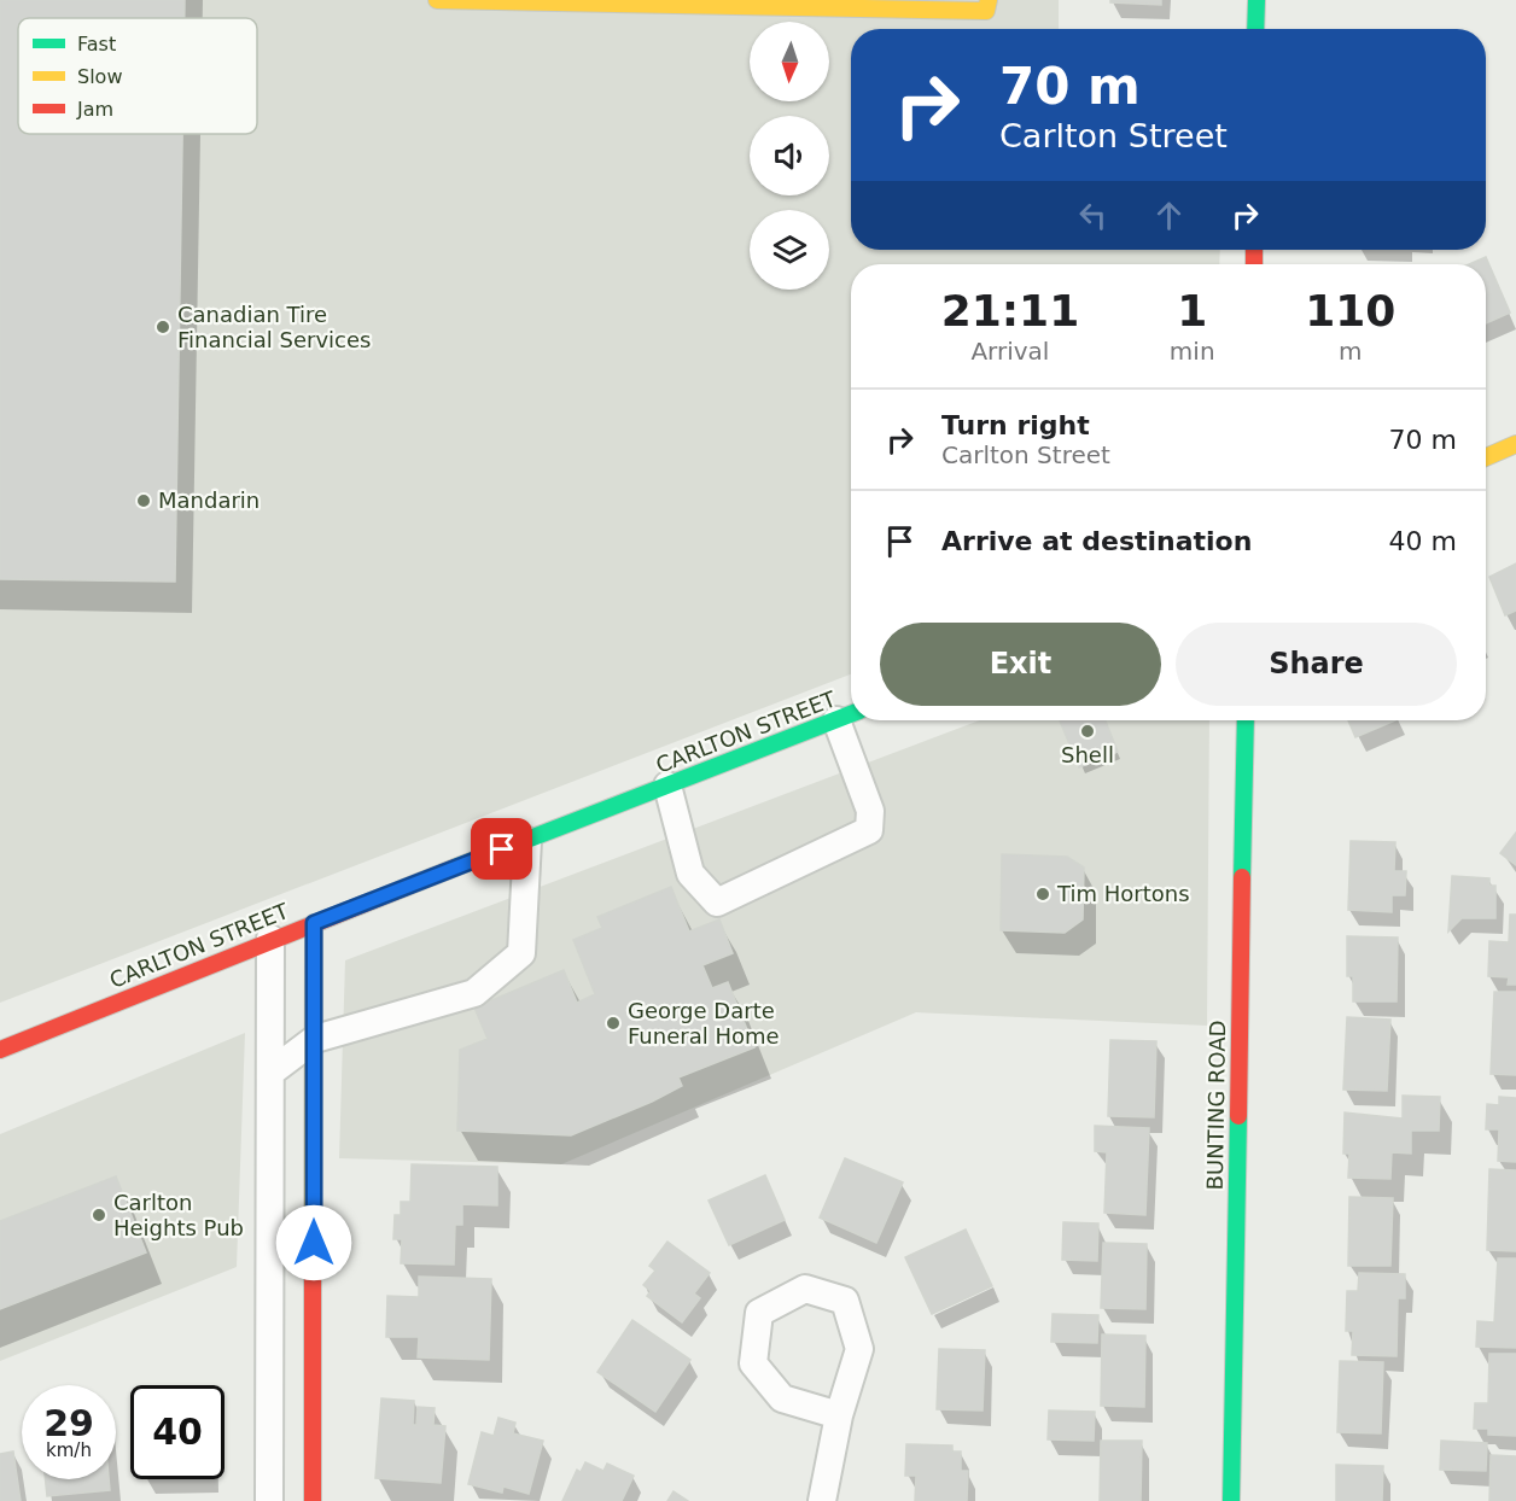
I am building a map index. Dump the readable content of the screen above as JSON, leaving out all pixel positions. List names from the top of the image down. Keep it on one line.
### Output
{"streets":{"main road":["CARLTON STREET","BUNTING ROAD"]},"places":["Canadian Tire Financial Services","Mandarin","Shell","Tim Hortons","George Darte Funeral Home","Carlton Heights Pub"],"legend":["Fast","Slow","Jam"],"north":"bottom","page":{"turn":["70 m","Carlton Street"],"eta":["21:11","Arrival","1","min","110","m"],"list":[{"name":"Turn right","note":"Carlton Street","value":"70 m"},{"name":"Arrive at destination","value":"40 m"}],"buttons":["Exit","Share"],"speed":"29 km/h","limit":"40"}}
